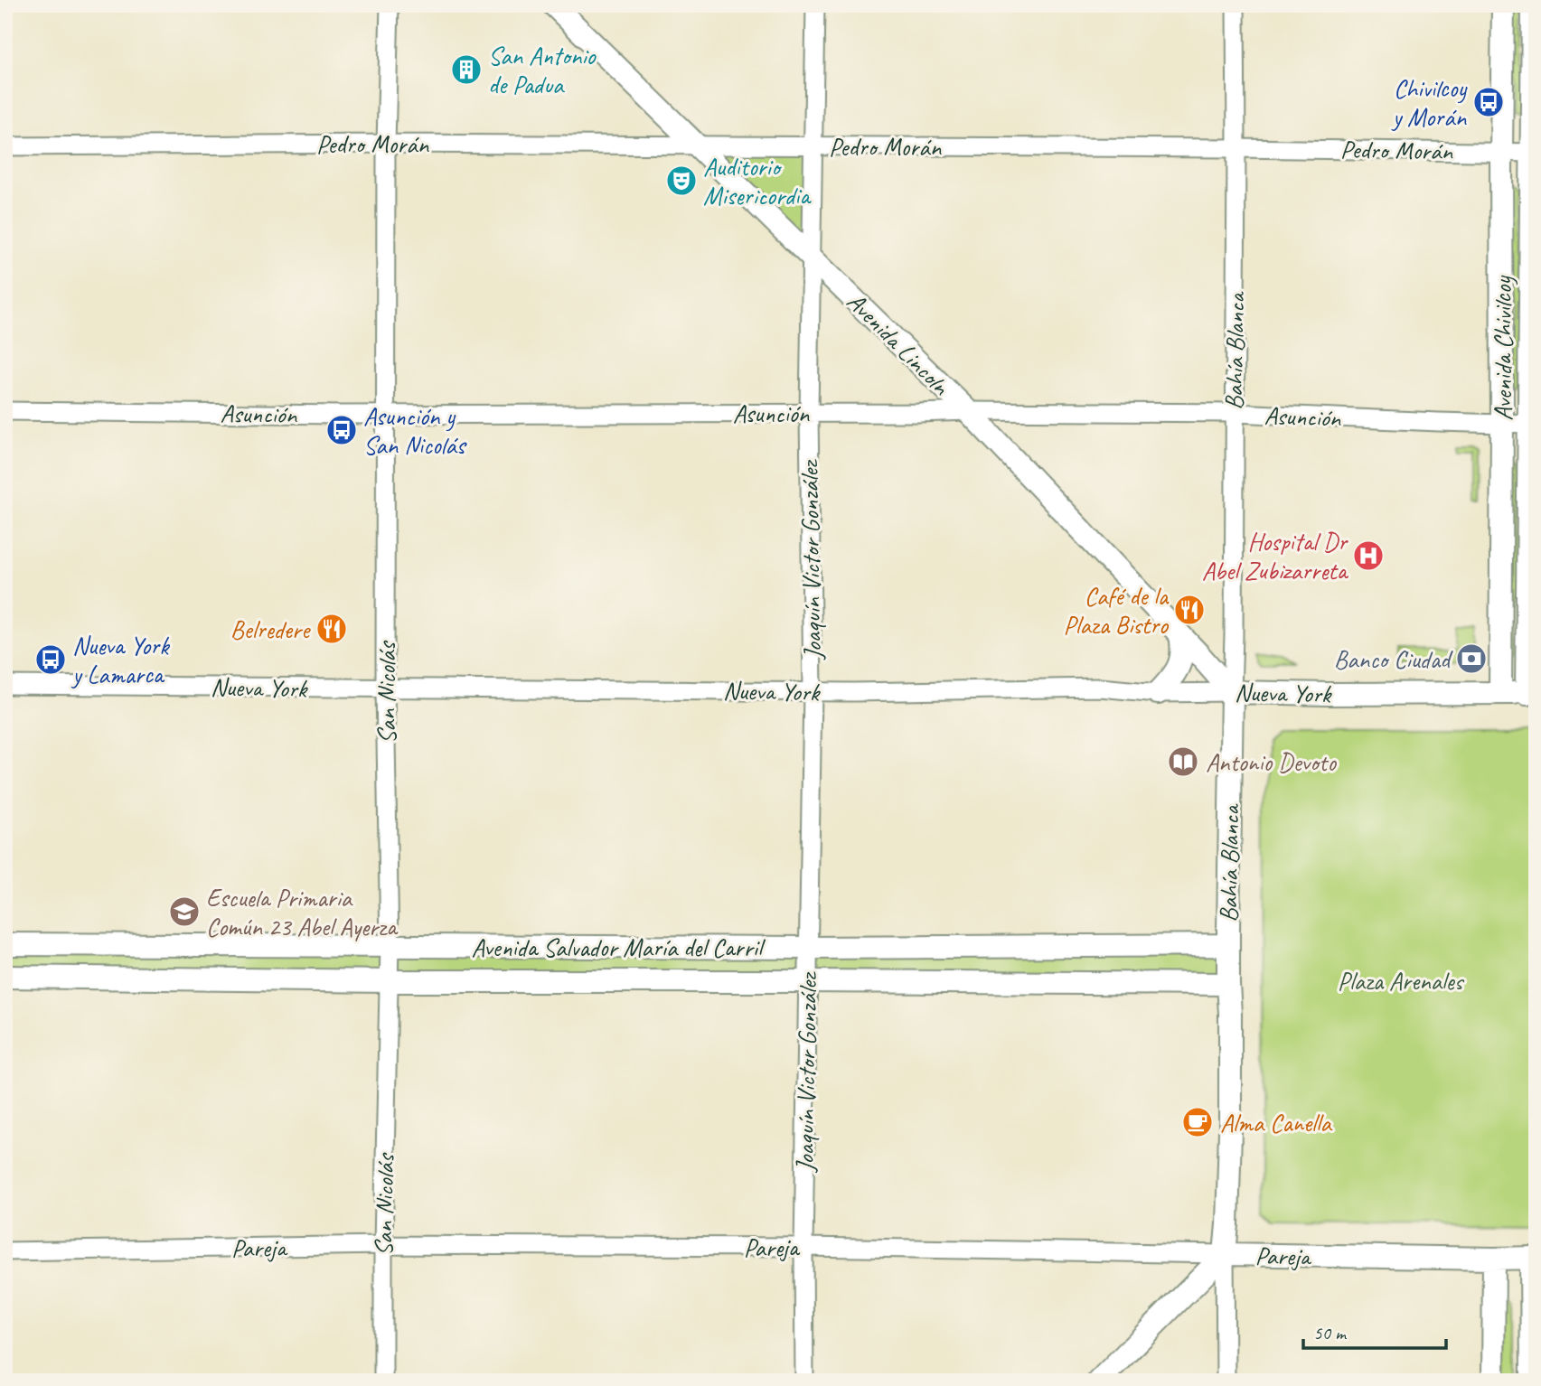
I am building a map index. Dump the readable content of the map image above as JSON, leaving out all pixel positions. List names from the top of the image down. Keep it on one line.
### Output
{"streets":{"street":["Pedro Morán","Avenida Lincoln","Avenida Chivilcoy","Bahía Blanca","Asunción","Joaquín Victor González","Nueva York","San Nicolás","Avenida Salvador María del Carril","Pareja"]},"crossings":[["Pedro Morán","Avenida Lincoln"],["Pedro Morán","Avenida Chivilcoy"],["Pedro Morán","Bahía Blanca"],["Pedro Morán","Joaquín Victor González"],["Pedro Morán","San Nicolás"],["Avenida Lincoln","Bahía Blanca"],["Avenida Lincoln","Asunción"],["Avenida Lincoln","Joaquín Victor González"],["Avenida Lincoln","Nueva York"],["Avenida Chivilcoy","Asunción"],["Avenida Chivilcoy","Nueva York"],["Bahía Blanca","Asunción"],["Bahía Blanca","Nueva York"],["Bahía Blanca","Avenida Salvador María del Carril"],["Bahía Blanca","Pareja"],["Asunción","Joaquín Victor González"],["Asunción","San Nicolás"],["Joaquín Victor González","Nueva York"],["Joaquín Victor González","Avenida Salvador María del Carril"],["Joaquín Victor González","Pareja"],["Nueva York","San Nicolás"],["San Nicolás","Avenida Salvador María del Carril"],["San Nicolás","Pareja"]],"parks":["Plaza Arenales"],"places":{"building":["San Antonio de Padua"],"bus stop":["Chivilcoy y Morán","Asunción y San Nicolás","Nueva York y Lamarca"],"theatre":["Auditorio Misericordia"],"hospital":["Hospital Dr Abel Zubizarreta"],"restaurant":["Café de la Plaza Bistro","Belredere"],"bank":["Banco Ciudad"],"library":["Antonio Devoto"],"school or university":["Escuela Primaria Común 23 Abel Ayerza"],"cafe":["Alma Canella"]},"scale_bar":"50 m"}
